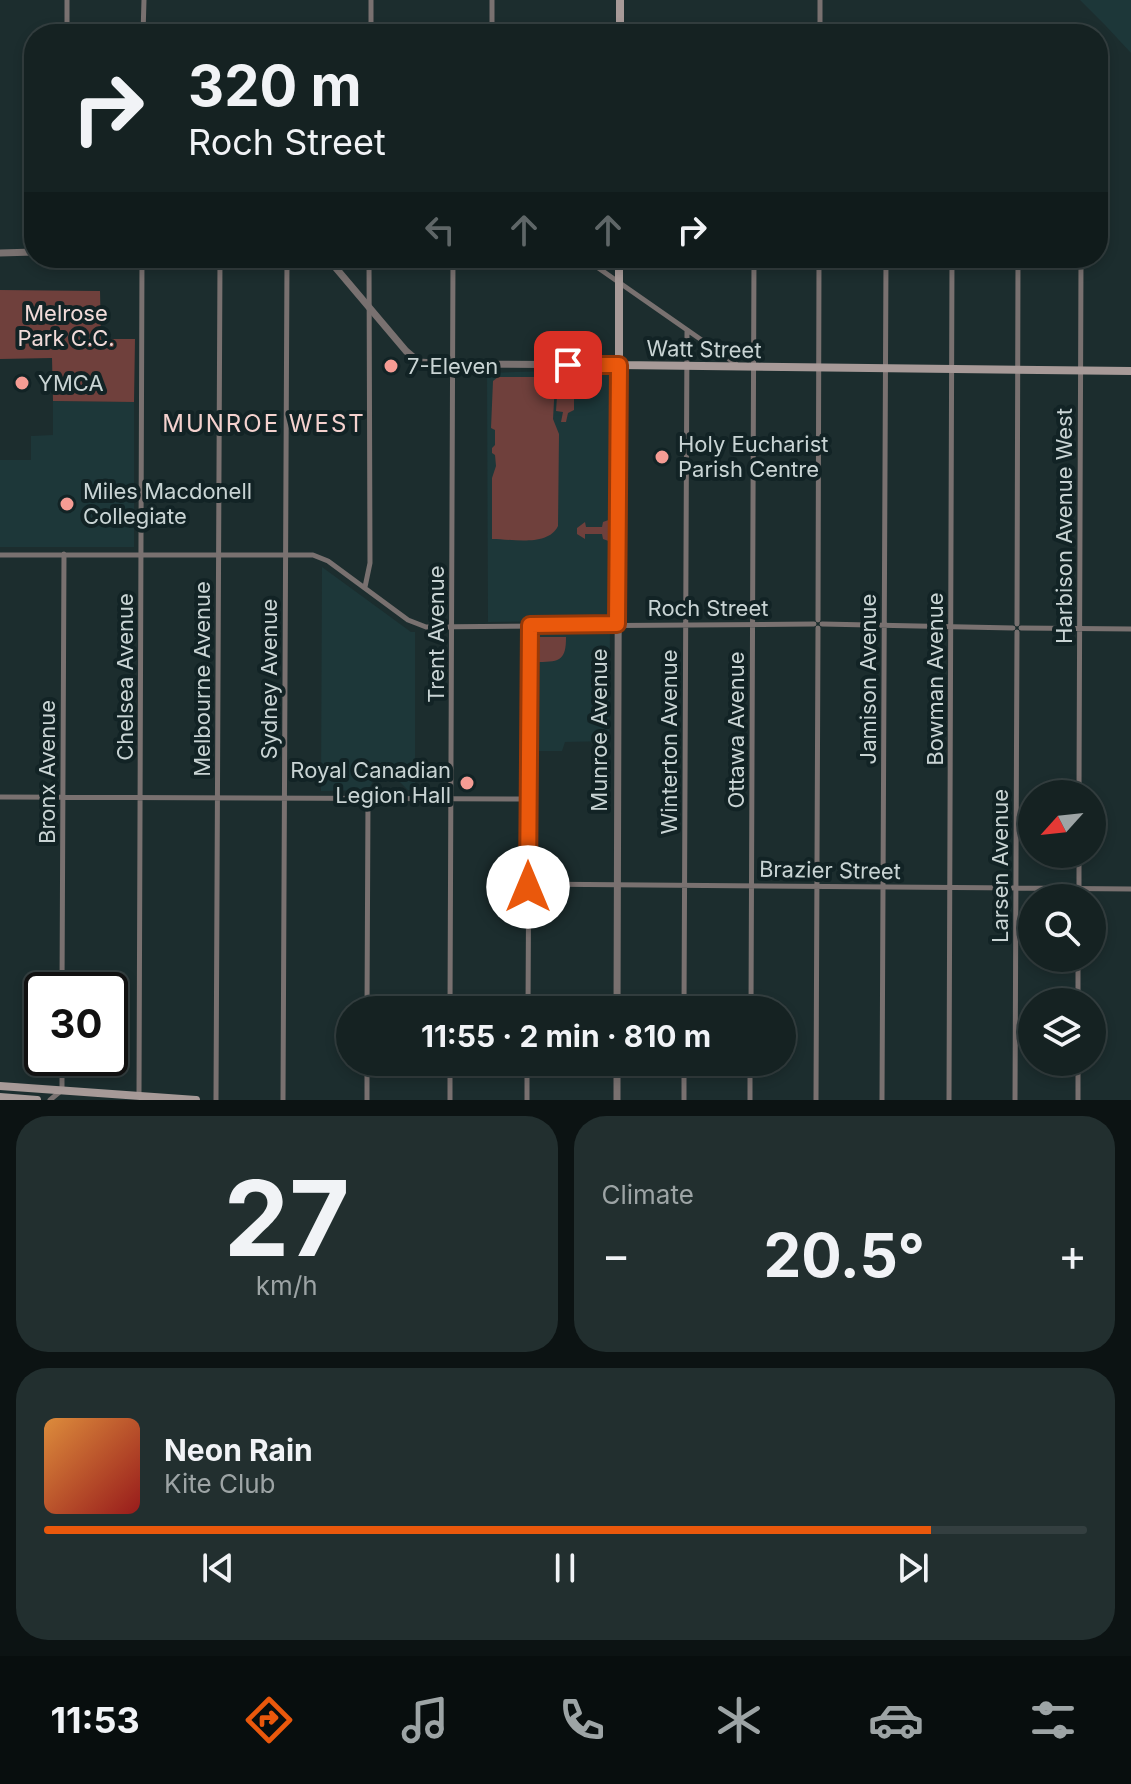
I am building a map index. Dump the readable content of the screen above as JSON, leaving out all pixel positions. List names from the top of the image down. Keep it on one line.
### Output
{"streets":{"main road":["Watt Street","Munroe Avenue"],"street":["Harbison Avenue West","Roch Street","Trent Avenue","Chelsea Avenue","Melbourne Avenue","Sydney Avenue","Jamison Avenue","Bowman Avenue","Ottawa Avenue","Winterton Avenue","Bronx Avenue","Larsen Avenue","Brazier Street"]},"crossings":[["Watt Street","Harbison Avenue West"],["Watt Street","Trent Avenue"],["Watt Street","Jamison Avenue"],["Watt Street","Bowman Avenue"],["Watt Street","Munroe Avenue"],["Watt Street","Ottawa Avenue"],["Watt Street","Winterton Avenue"],["Watt Street","Larsen Avenue"],["Harbison Avenue West","Roch Street"],["Roch Street","Trent Avenue"],["Roch Street","Chelsea Avenue"],["Roch Street","Melbourne Avenue"],["Roch Street","Sydney Avenue"],["Roch Street","Jamison Avenue"],["Roch Street","Bowman Avenue"],["Roch Street","Munroe Avenue"],["Roch Street","Ottawa Avenue"],["Roch Street","Winterton Avenue"],["Roch Street","Bronx Avenue"],["Roch Street","Larsen Avenue"],["Jamison Avenue","Brazier Street"],["Bowman Avenue","Brazier Street"],["Munroe Avenue","Brazier Street"],["Ottawa Avenue","Brazier Street"],["Winterton Avenue","Brazier Street"],["Larsen Avenue","Brazier Street"]],"districts":["MUNROE WEST"],"parks":["Melrose Park C.C."],"places":["7-Eleven","YMCA","Holy Eucharist Parish Centre","Miles Macdonell Collegiate","Royal Canadian Legion Hall"],"north":"bottom left","page":{"turn":["320 m","Roch Street"],"limit":"30","trip":"11:55 · 2 min · 810 m","tile":[["27","km/h"],"Climate"],"heat":["−","20.5°","+"],"song":["Neon Rain","Kite Club"],"tabs":"11:53"}}
